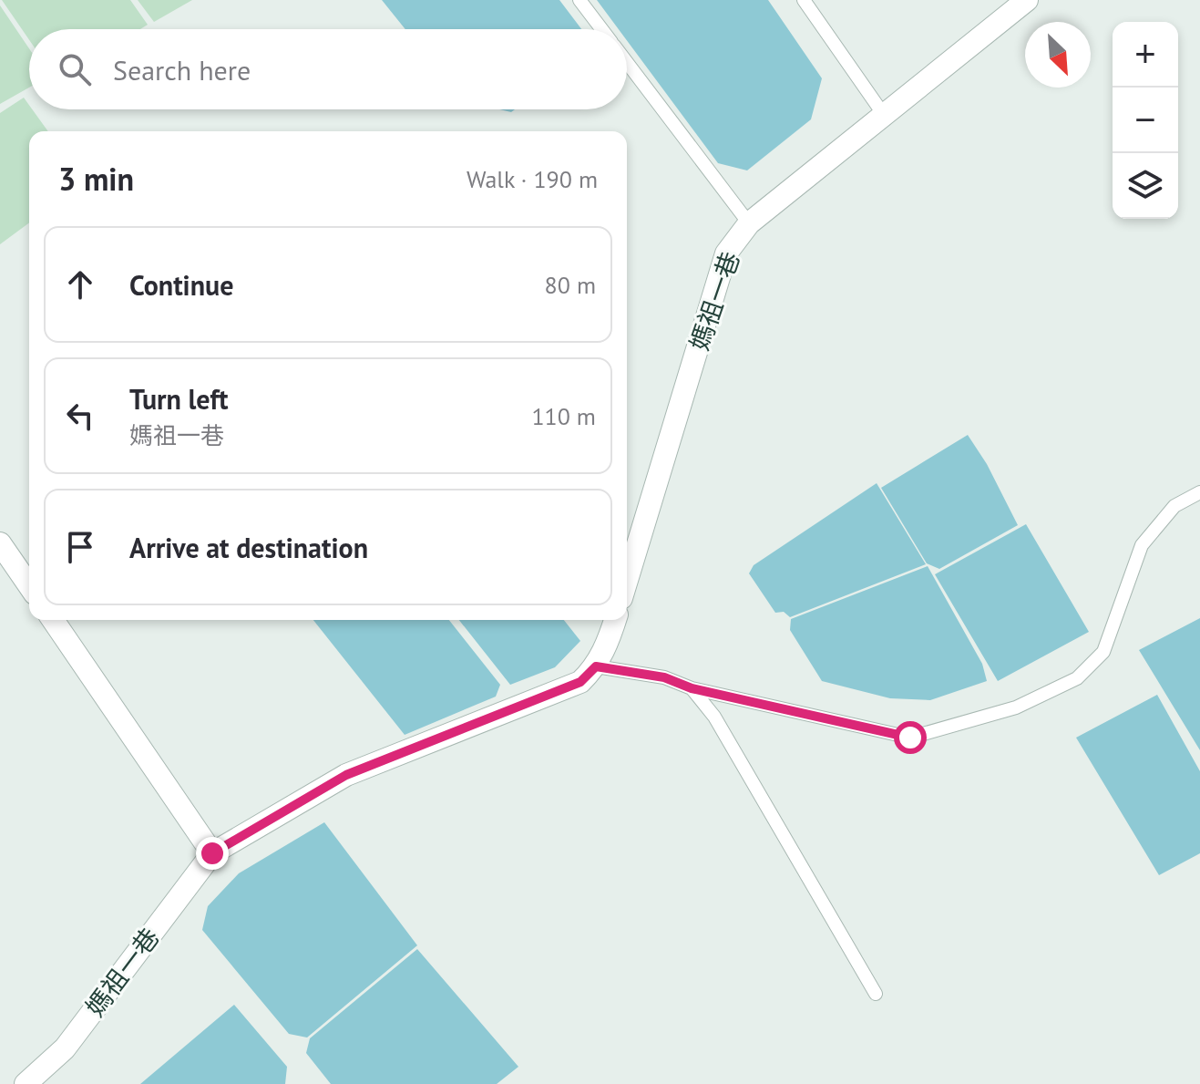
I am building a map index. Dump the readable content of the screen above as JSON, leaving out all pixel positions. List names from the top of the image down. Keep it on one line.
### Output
{"streets":{"street":["媽祖一巷"]},"north":"bottom right","page":{"map_buttons":["+","−"],"search":"Search here","heading":["3 min","Walk · 190 m"],"list":[["Continue","80 m"],["Turn left","媽祖一巷","110 m"],"Arrive at destination"]}}
